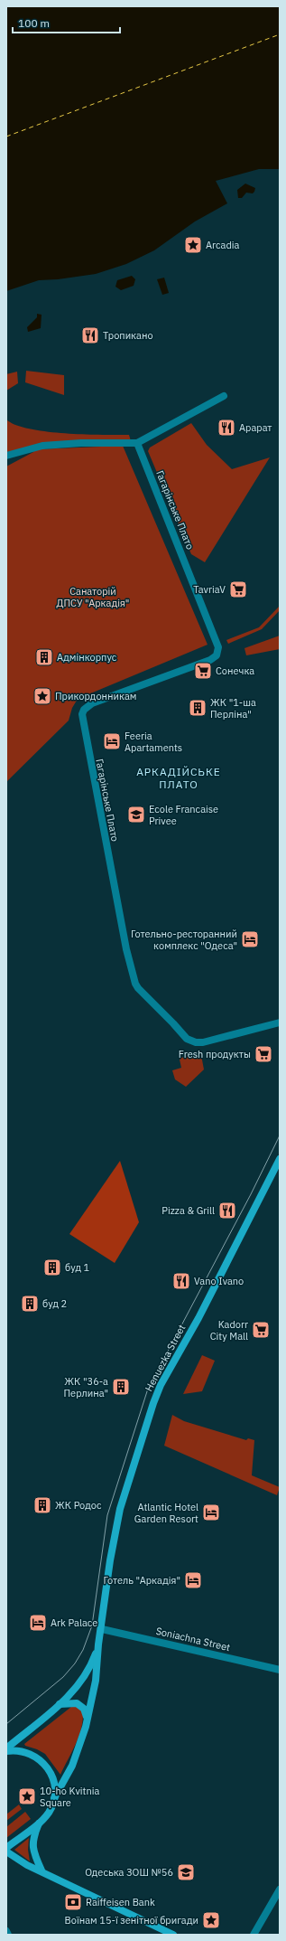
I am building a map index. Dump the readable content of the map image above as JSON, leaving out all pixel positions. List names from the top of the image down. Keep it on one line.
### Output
{"streets":{"main road":["Henuezka Street"],"street":["Гагарінське Плато","Soniachna Street"]},"crossings":[["Henuezka Street","Soniachna Street"]],"districts":["АРКАДІЙСЬКЕ ПЛАТО"],"parks":["Санаторій ДПСУ \"Аркадія\""],"places":{"place":["Arcadia","Прикордонникам","10-ho Kvitnia Square","Воїнам 15-ї зенітної бригади"],"restaurant":["Тропикано","Арарат","Pizza & Grill","Vano Ivano"],"supermarket":["TavriaV","Сонечка","Fresh продукты","Kadorr City Mall"],"building":["Адмінкорпус","ЖК \"1-ша Перліна\"","буд 1","буд 2","ЖК \"36-а Перлина\"","ЖК Родос"],"hotel":["Feeria Apartaments","Готельно-ресторанний комплекс \"Одеса\"","Atlantic Hotel Garden Resort","Готель \"Аркадія\"","Ark Palace"],"school or university":["Ecole Francaise Privee","Одеська ЗОШ №56"],"bank":["Raiffeisen Bank"]},"scale_bar":"100 m"}
